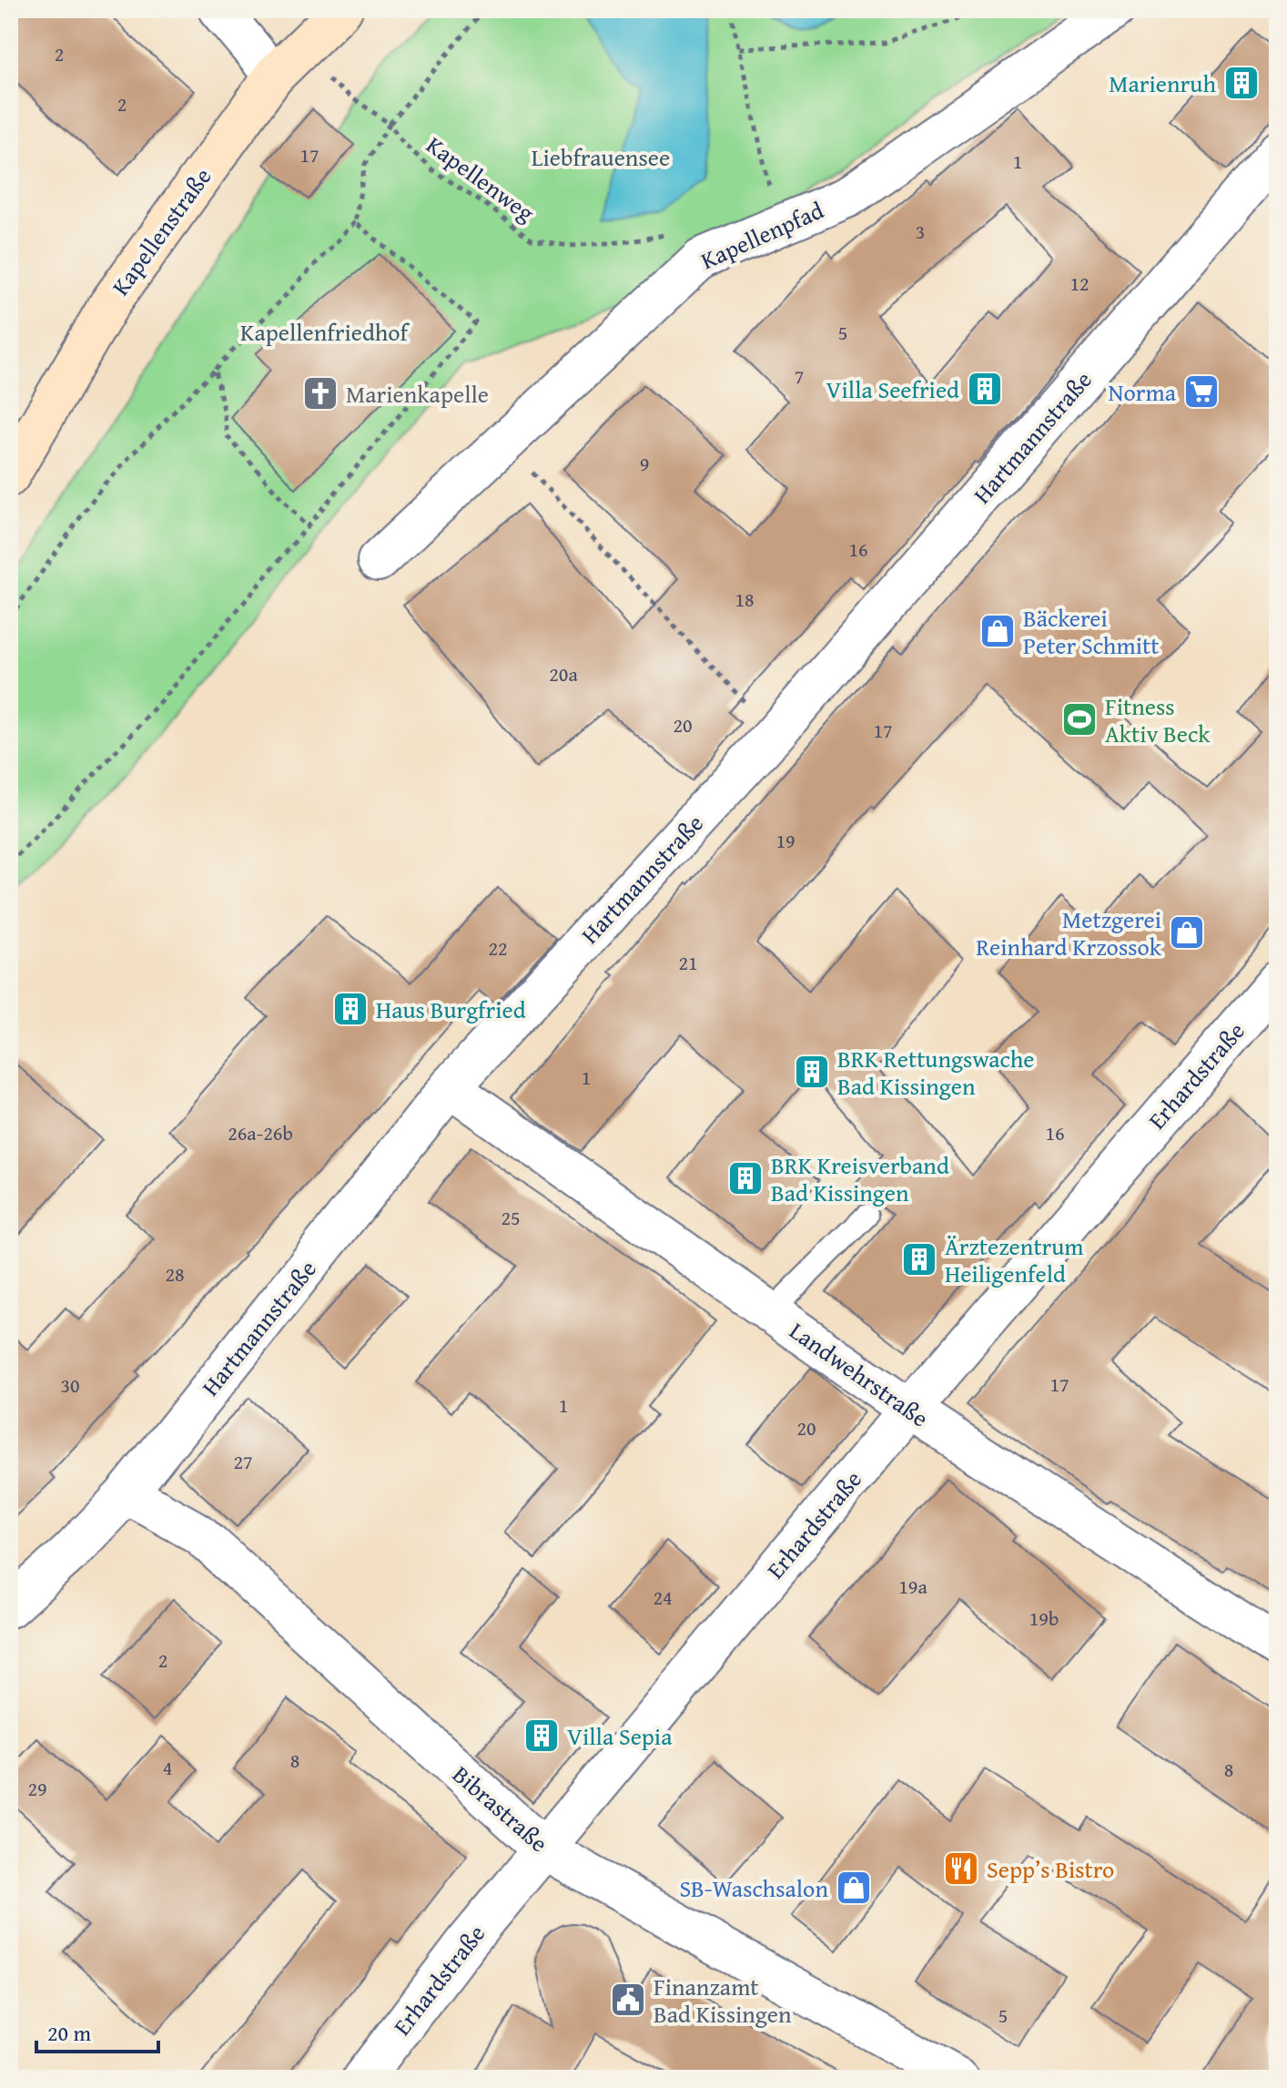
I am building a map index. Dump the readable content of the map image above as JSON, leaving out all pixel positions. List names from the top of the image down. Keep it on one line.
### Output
{"streets":{"street":["Kapellenstraße","Kapellenpfad","Hartmannstraße","Erhardstraße","Landwehrstraße","Bibrastraße"],"path":["Kapellenweg"]},"crossings":[["Kapellenweg","Kapellenstraße"],["Hartmannstraße","Landwehrstraße"],["Hartmannstraße","Bibrastraße"],["Erhardstraße","Landwehrstraße"],["Erhardstraße","Bibrastraße"]],"parks":["Liebfrauensee","Kapellenfriedhof"],"places":{"building":["Marienruh","Villa Seefried","Haus Burgfried","BRK Rettungswache Bad Kissingen","BRK Kreisverband Bad Kissingen","Ärztezentrum Heiligenfeld","Villa Sepia"],"supermarket":["Norma"],"church":["Marienkapelle"],"shop":["Bäckerei Peter Schmitt","Metzgerei Reinhard Krzossok","SB-Waschsalon"],"sports":["Fitness Aktiv Beck"],"restaurant":["Sepp’s Bistro"],"public building":["Finanzamt Bad Kissingen"]},"house_numbers":["2","2","17","1","3","12","5","7","9","16","18","20a","20","17","19","22","21","1","26a-26b","16","25","28","17","30","1","20","27","19a","24","19b","2","8","4","8","29","5"],"scale_bar":"20 m"}
